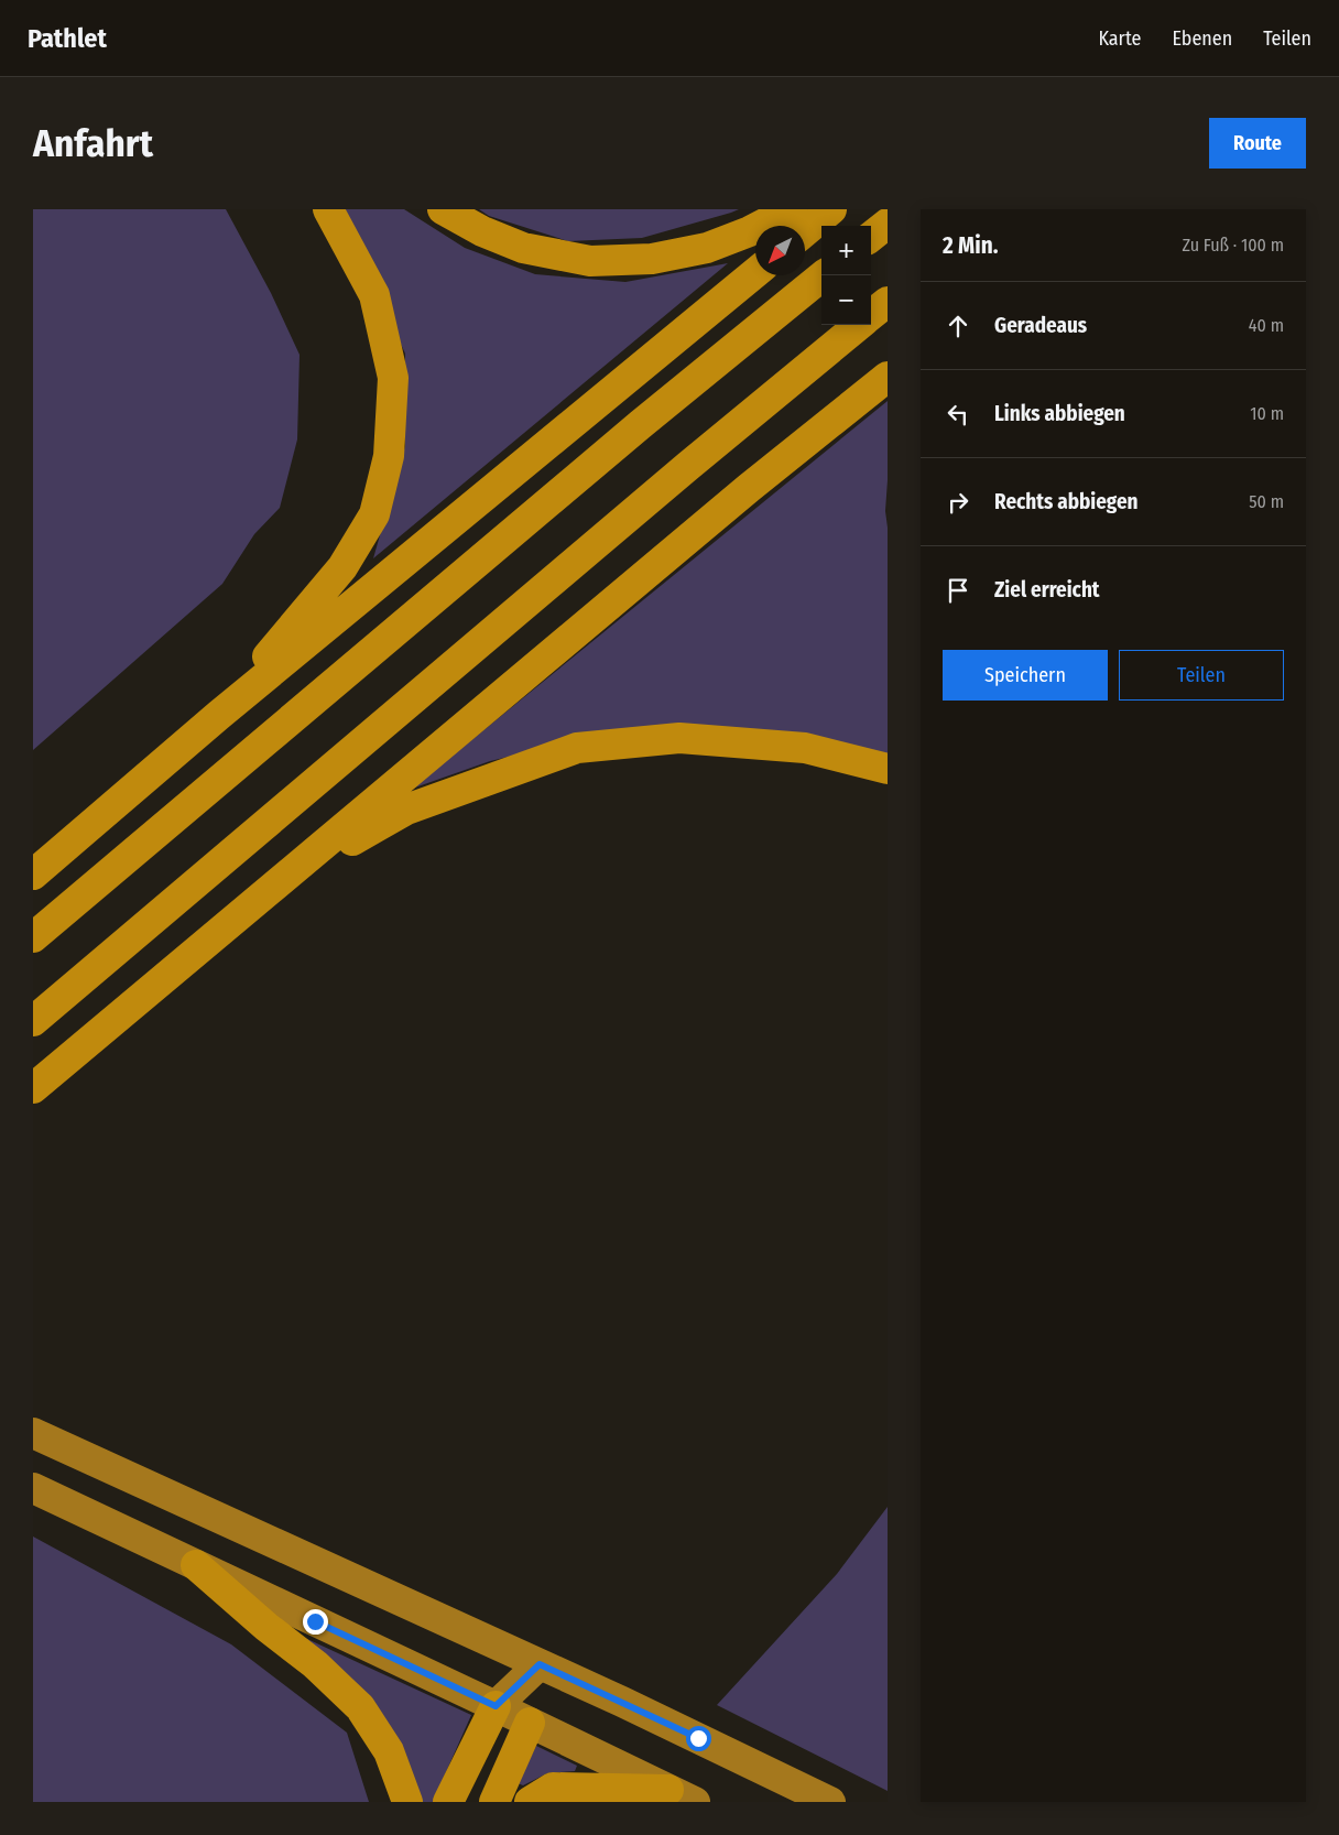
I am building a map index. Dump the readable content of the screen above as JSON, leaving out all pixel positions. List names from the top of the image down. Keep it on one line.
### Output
{"north":"bottom left","page":{"header":"Pathlet","nav":["Karte","Ebenen","Teilen"],"buttons":["Route",["Speichern","Teilen"]],"title":"Anfahrt","heading":["2 Min.","Zu Fuß · 100 m"],"map_buttons":["+","−"],"list":[["Geradeaus","40 m"],["Links abbiegen","10 m"],["Rechts abbiegen","50 m"],"Ziel erreicht"]}}
